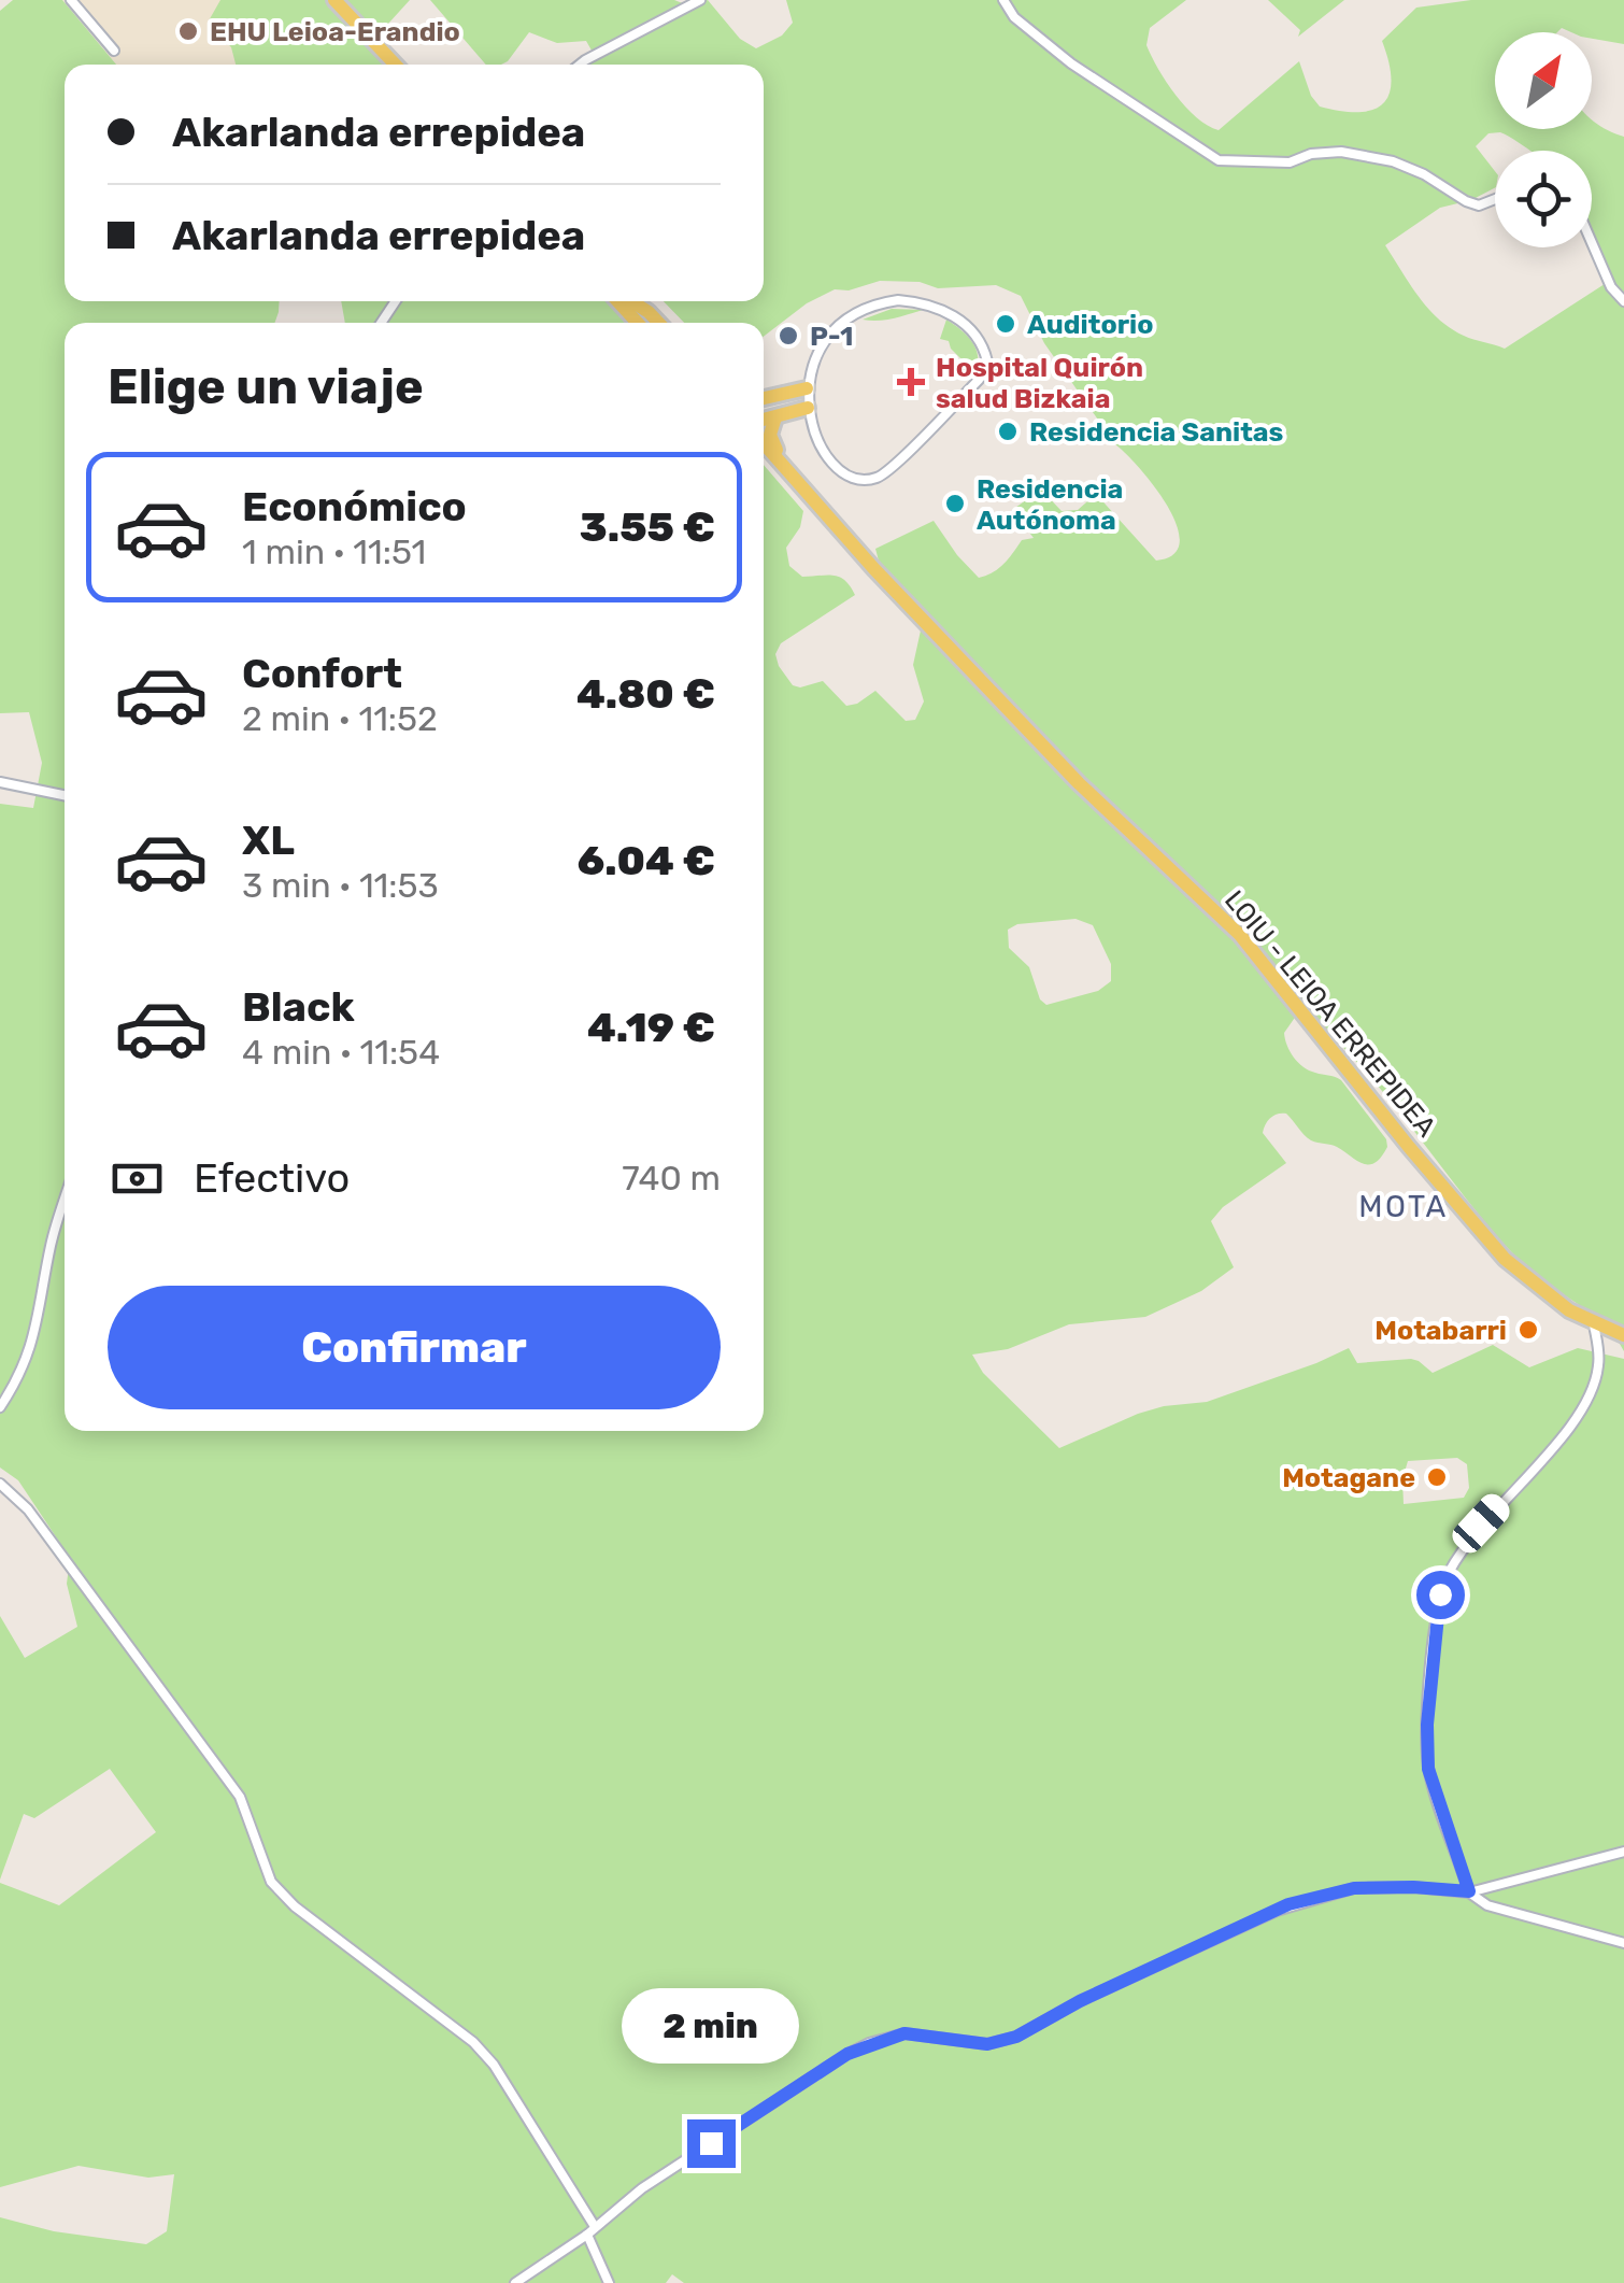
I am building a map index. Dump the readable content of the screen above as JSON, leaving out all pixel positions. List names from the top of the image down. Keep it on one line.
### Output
{"streets":{"main road":["LOIU - LEIOA ERREPIDEA"]},"districts":["MOTA"],"places":{"other":["EHU Leioa-Erandio","Auditorio","P-1","Residencia Sanitas","Residencia Autónoma","Motabarri","Motagane"],"health":["Hospital Quirón salud Bizkaia"]},"north":"top right","page":{"banner":["Akarlanda errepidea","Akarlanda errepidea"],"heading":"Elige un viaje","list":[{"name":"Económico","note":"1 min · 11:51","value":"3.55 €"},{"name":"Confort","note":"2 min · 11:52","value":"4.80 €"},{"name":"XL","note":"3 min · 11:53","value":"6.04 €"},{"name":"Black","note":"4 min · 11:54","value":"4.19 €"}],"pay":["Efectivo","740 m"],"buttons":"Confirmar","bubble":"2 min"}}
